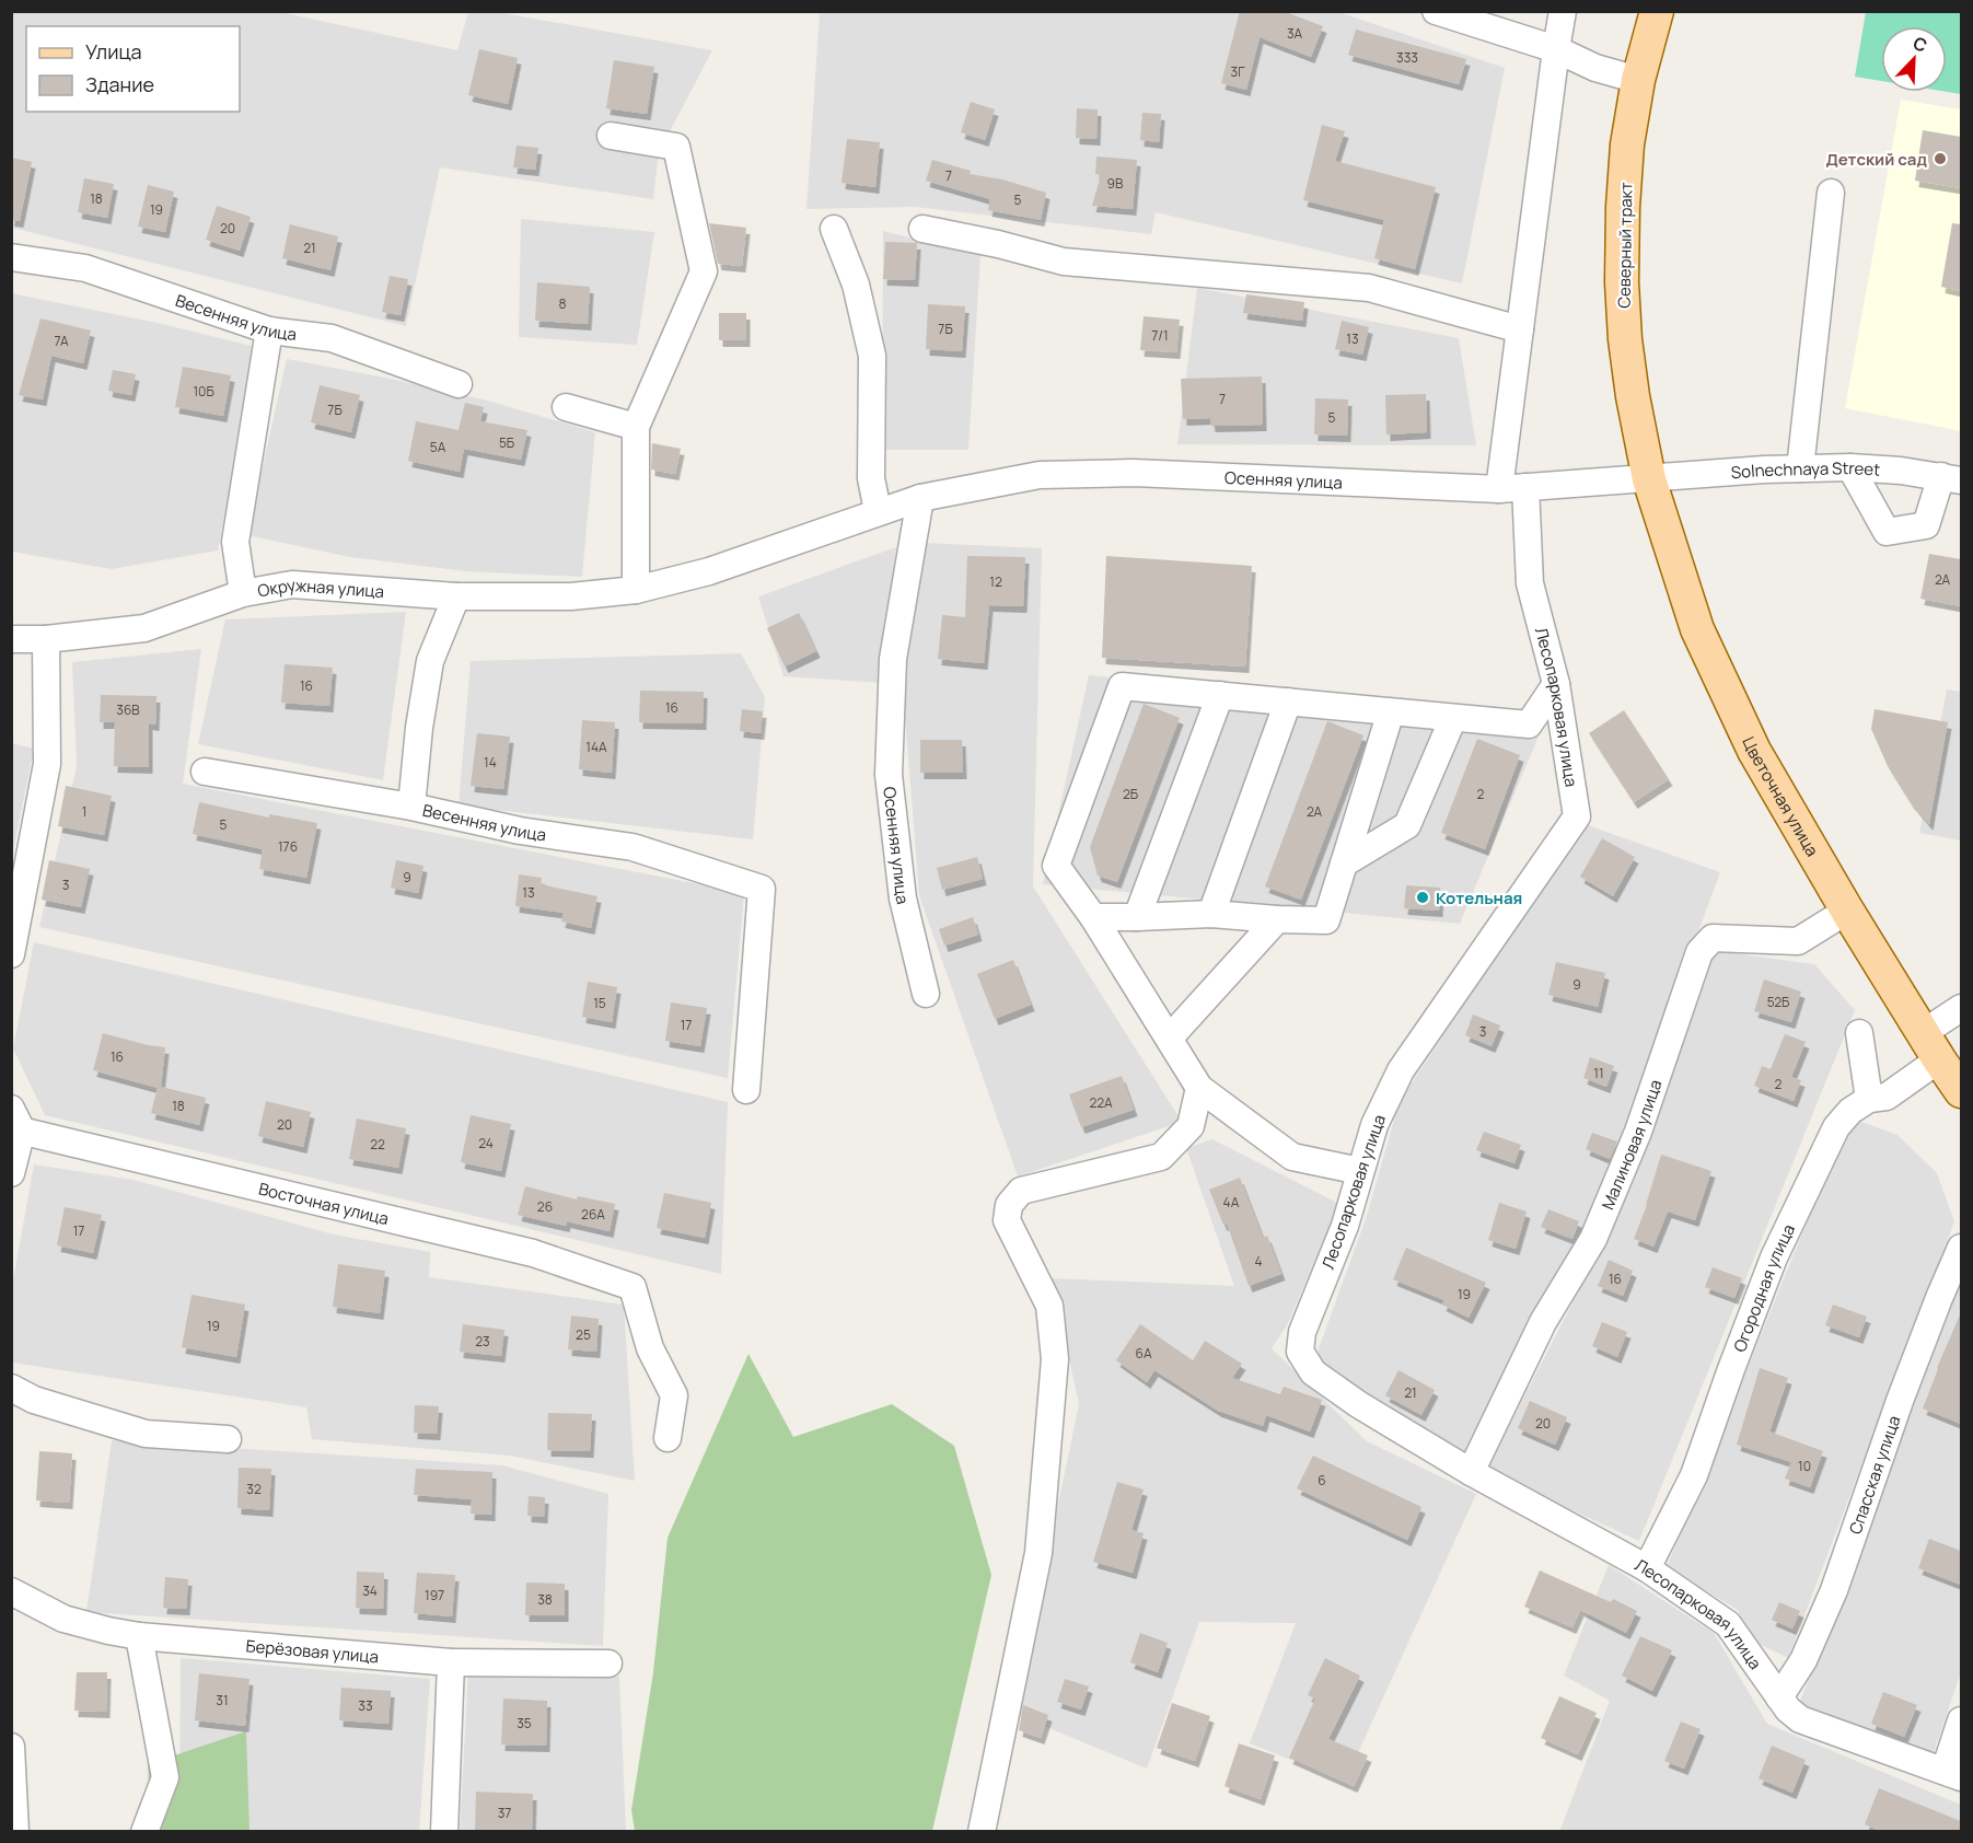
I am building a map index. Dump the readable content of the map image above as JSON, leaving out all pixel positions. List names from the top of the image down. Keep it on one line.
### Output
{"streets":{"main road":["Северный тракт","Цветочная улица"],"street":["Весенняя улица","Solnechnaya Street","Осенняя улица","Окружная улица","Лесопарковая улица","Малиновая улица","Восточная улица","Огородная улица","Спасская улица","Берёзовая улица"]},"crossings":[["Северный тракт","Solnechnaya Street"],["Северный тракт","Осенняя улица"],["Северный тракт","Цветочная улица"],["Solnechnaya Street","Осенняя улица"],["Solnechnaya Street","Цветочная улица"],["Осенняя улица","Окружная улица"],["Осенняя улица","Лесопарковая улица"],["Осенняя улица","Цветочная улица"],["Лесопарковая улица","Малиновая улица"],["Лесопарковая улица","Огородная улица"],["Лесопарковая улица","Спасская улица"],["Цветочная улица","Малиновая улица"],["Цветочная улица","Огородная улица"]],"places":["Детский сад","Котельная"],"house_numbers":["3А","333","3Г","7","9В","18","5","19","20","21","8","7Б","7/1","13","7А","10Б","7","7Б","5","5Б","5А","2А","12","16","16","36В","14А","14","2Б","2","1","2А","5","176","9","3","13","9","52Б","15","17","3","16","11","2","22А","18","20","24","22","4А","26","26А","17","4","16","19","19","25","23","6А","21","20","10","6","32","34","197","38","31","33","35","37"],"legend":["Улица","Здание"],"north":"top right"}
